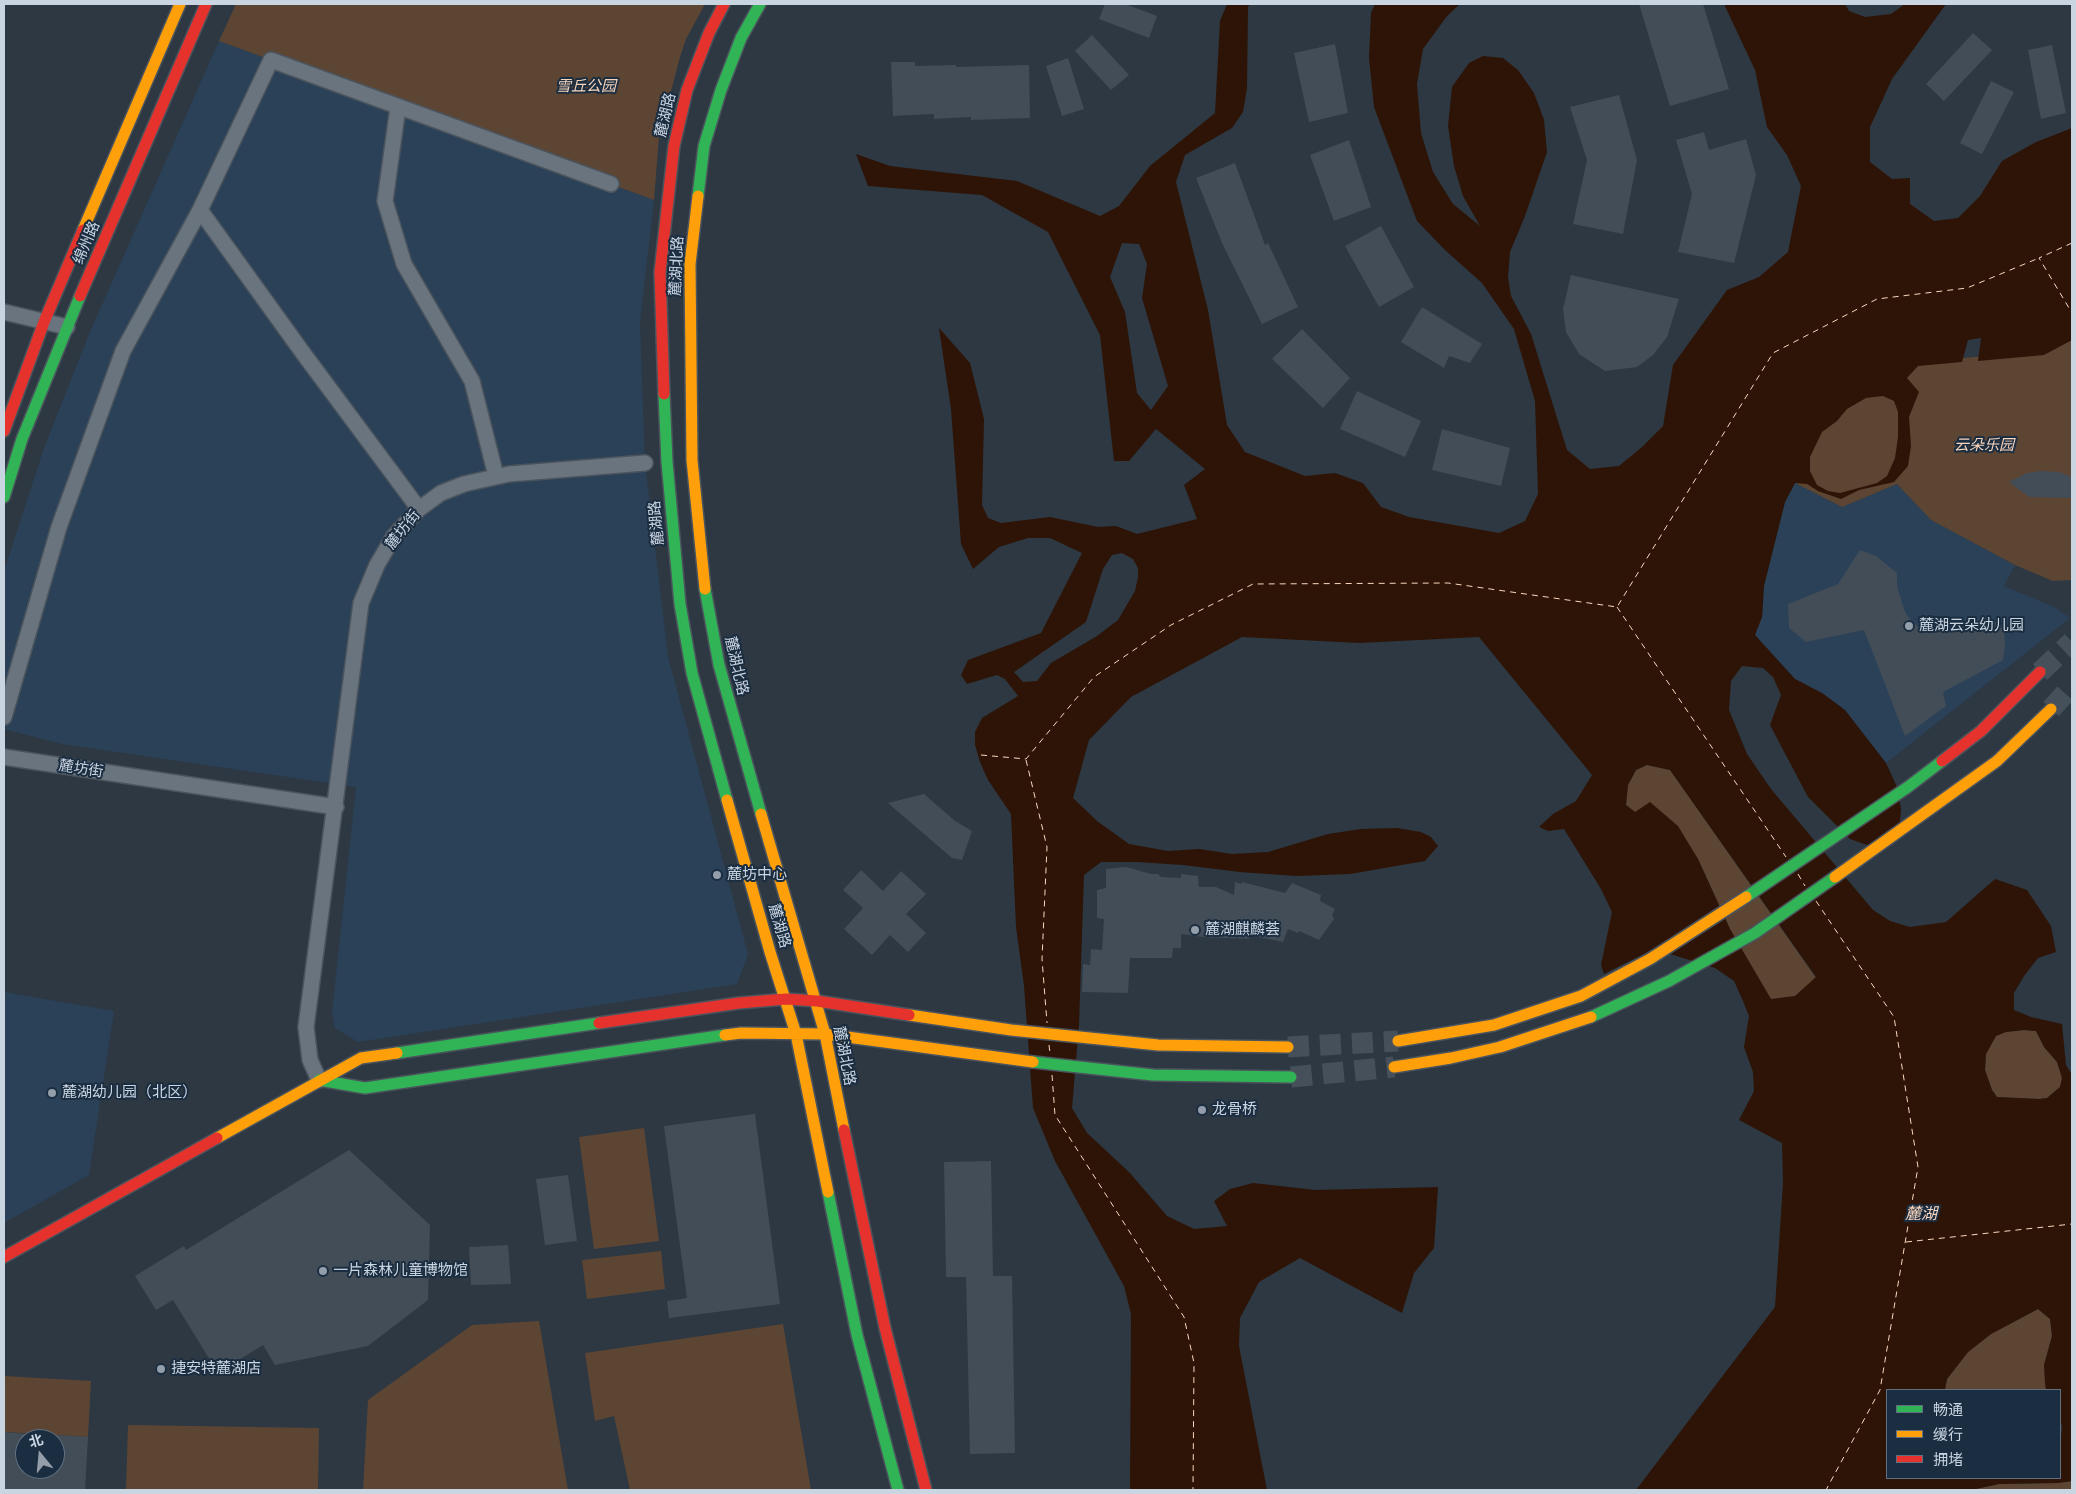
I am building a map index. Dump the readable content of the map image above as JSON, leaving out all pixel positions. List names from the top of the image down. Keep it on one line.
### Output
{"streets":{"street":["麓湖路","绵州路","麓湖北路","麓坊街"]},"crossings":[["麓湖路","麓湖北路"]],"water":["麓湖"],"parks":["雪丘公园","云朵乐园"],"places":["麓湖云朵幼儿园","麓坊中心","麓湖麒麟荟","麓湖幼儿园（北区）","龙骨桥","一片森林儿童博物馆","捷安特麓湖店"],"legend":["畅通","缓行","拥堵"],"north":"top"}
